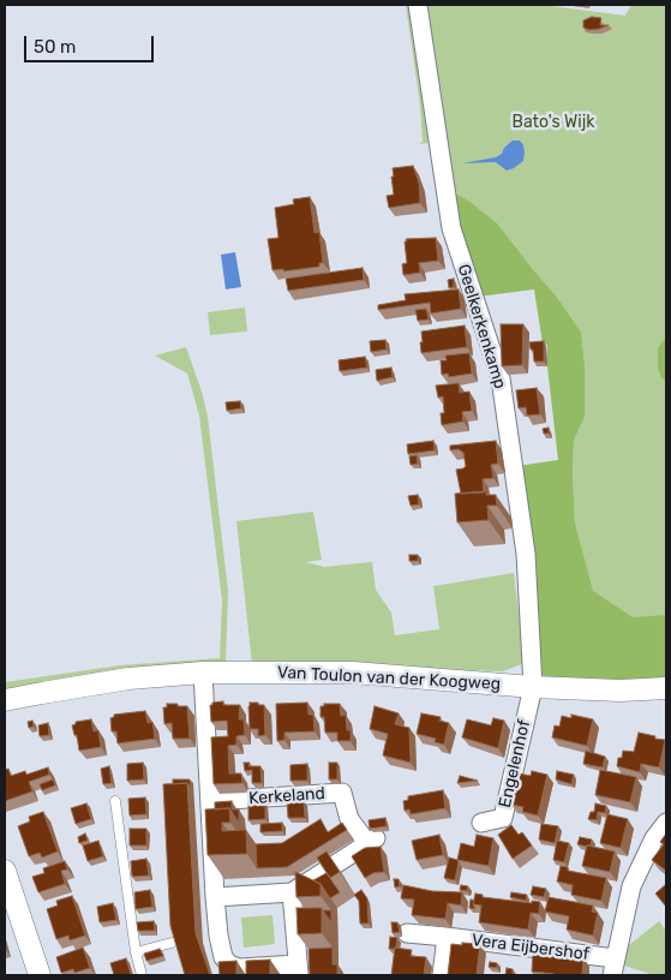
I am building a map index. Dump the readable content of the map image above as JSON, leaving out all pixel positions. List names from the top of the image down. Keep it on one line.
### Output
{"streets":{"street":["Geelkerkenkamp","Van Toulon van der Koogweg","Engelenhof","Kerkeland","Vera Eijbershof"]},"crossings":[["Geelkerkenkamp","Van Toulon van der Koogweg"],["Geelkerkenkamp","Engelenhof"],["Van Toulon van der Koogweg","Engelenhof"]],"parks":["Bato's Wijk"],"scale_bar":"50 m"}
